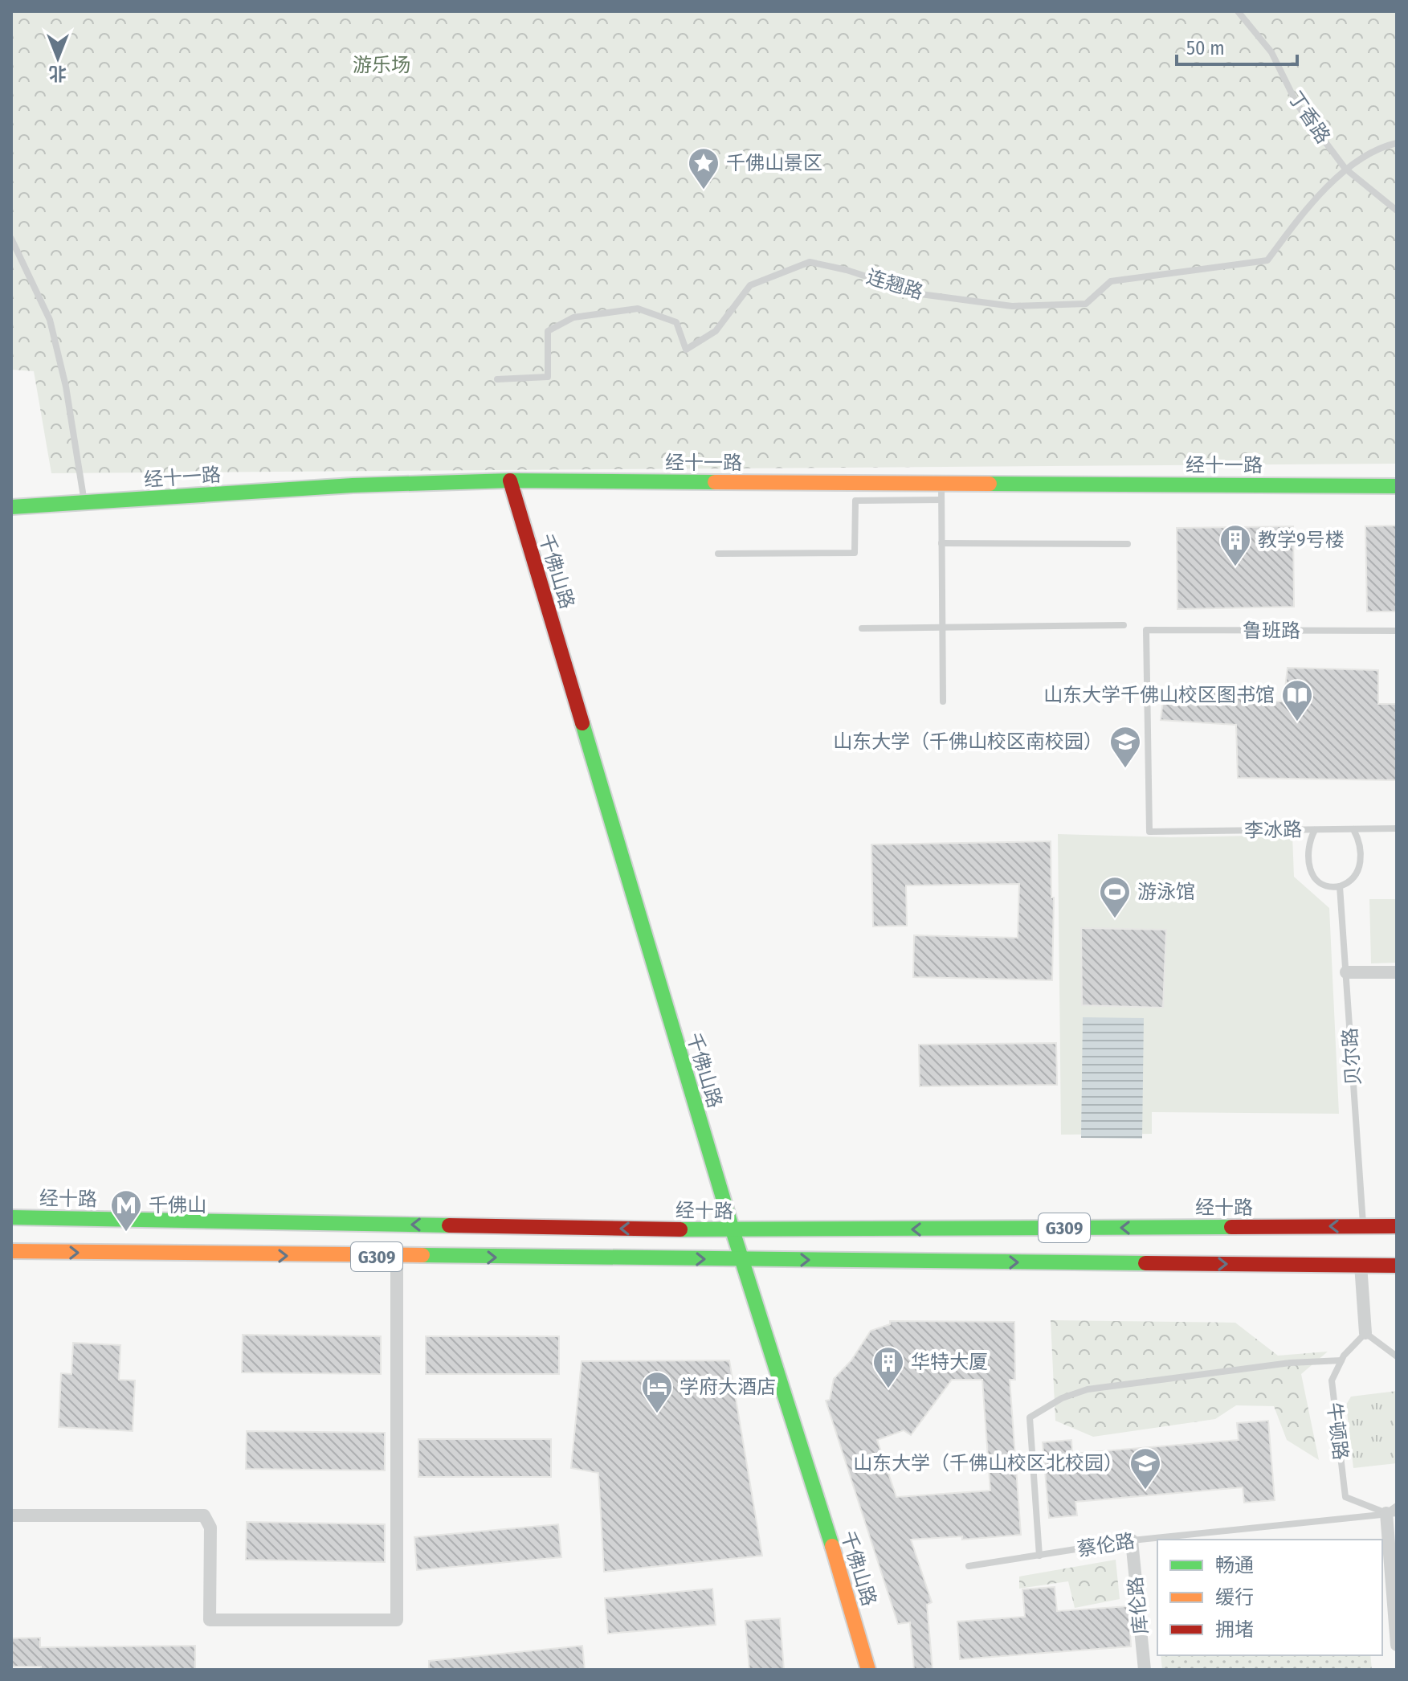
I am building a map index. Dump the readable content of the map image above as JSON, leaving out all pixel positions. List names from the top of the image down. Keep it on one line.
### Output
{"streets":{"main road":["经十一路","千佛山路","经十路","G309"],"street":["库伦路"],"lane":["丁香路","连翘路","鲁班路","李冰路","贝尔路","牛顿路","蔡伦路"]},"crossings":[["丁香路","连翘路"],["经十一路","千佛山路"],["千佛山路","经十路"],["千佛山路","G309"],["鲁班路","李冰路"],["李冰路","贝尔路"],["贝尔路","经十路"],["牛顿路","蔡伦路"],["蔡伦路","库伦路"]],"parks":["游乐场"],"places":{"place":["千佛山景区"],"building":["教学9号楼","华特大厦"],"library":["山东大学千佛山校区图书馆"],"school or university":["山东大学（千佛山校区南校园）","山东大学（千佛山校区北校园）"],"sports":["游泳馆"],"metro station":["千佛山"],"hotel":["学府大酒店"]},"legend":["畅通","缓行","拥堵"],"scale_bar":"50 m","north":"bottom"}
